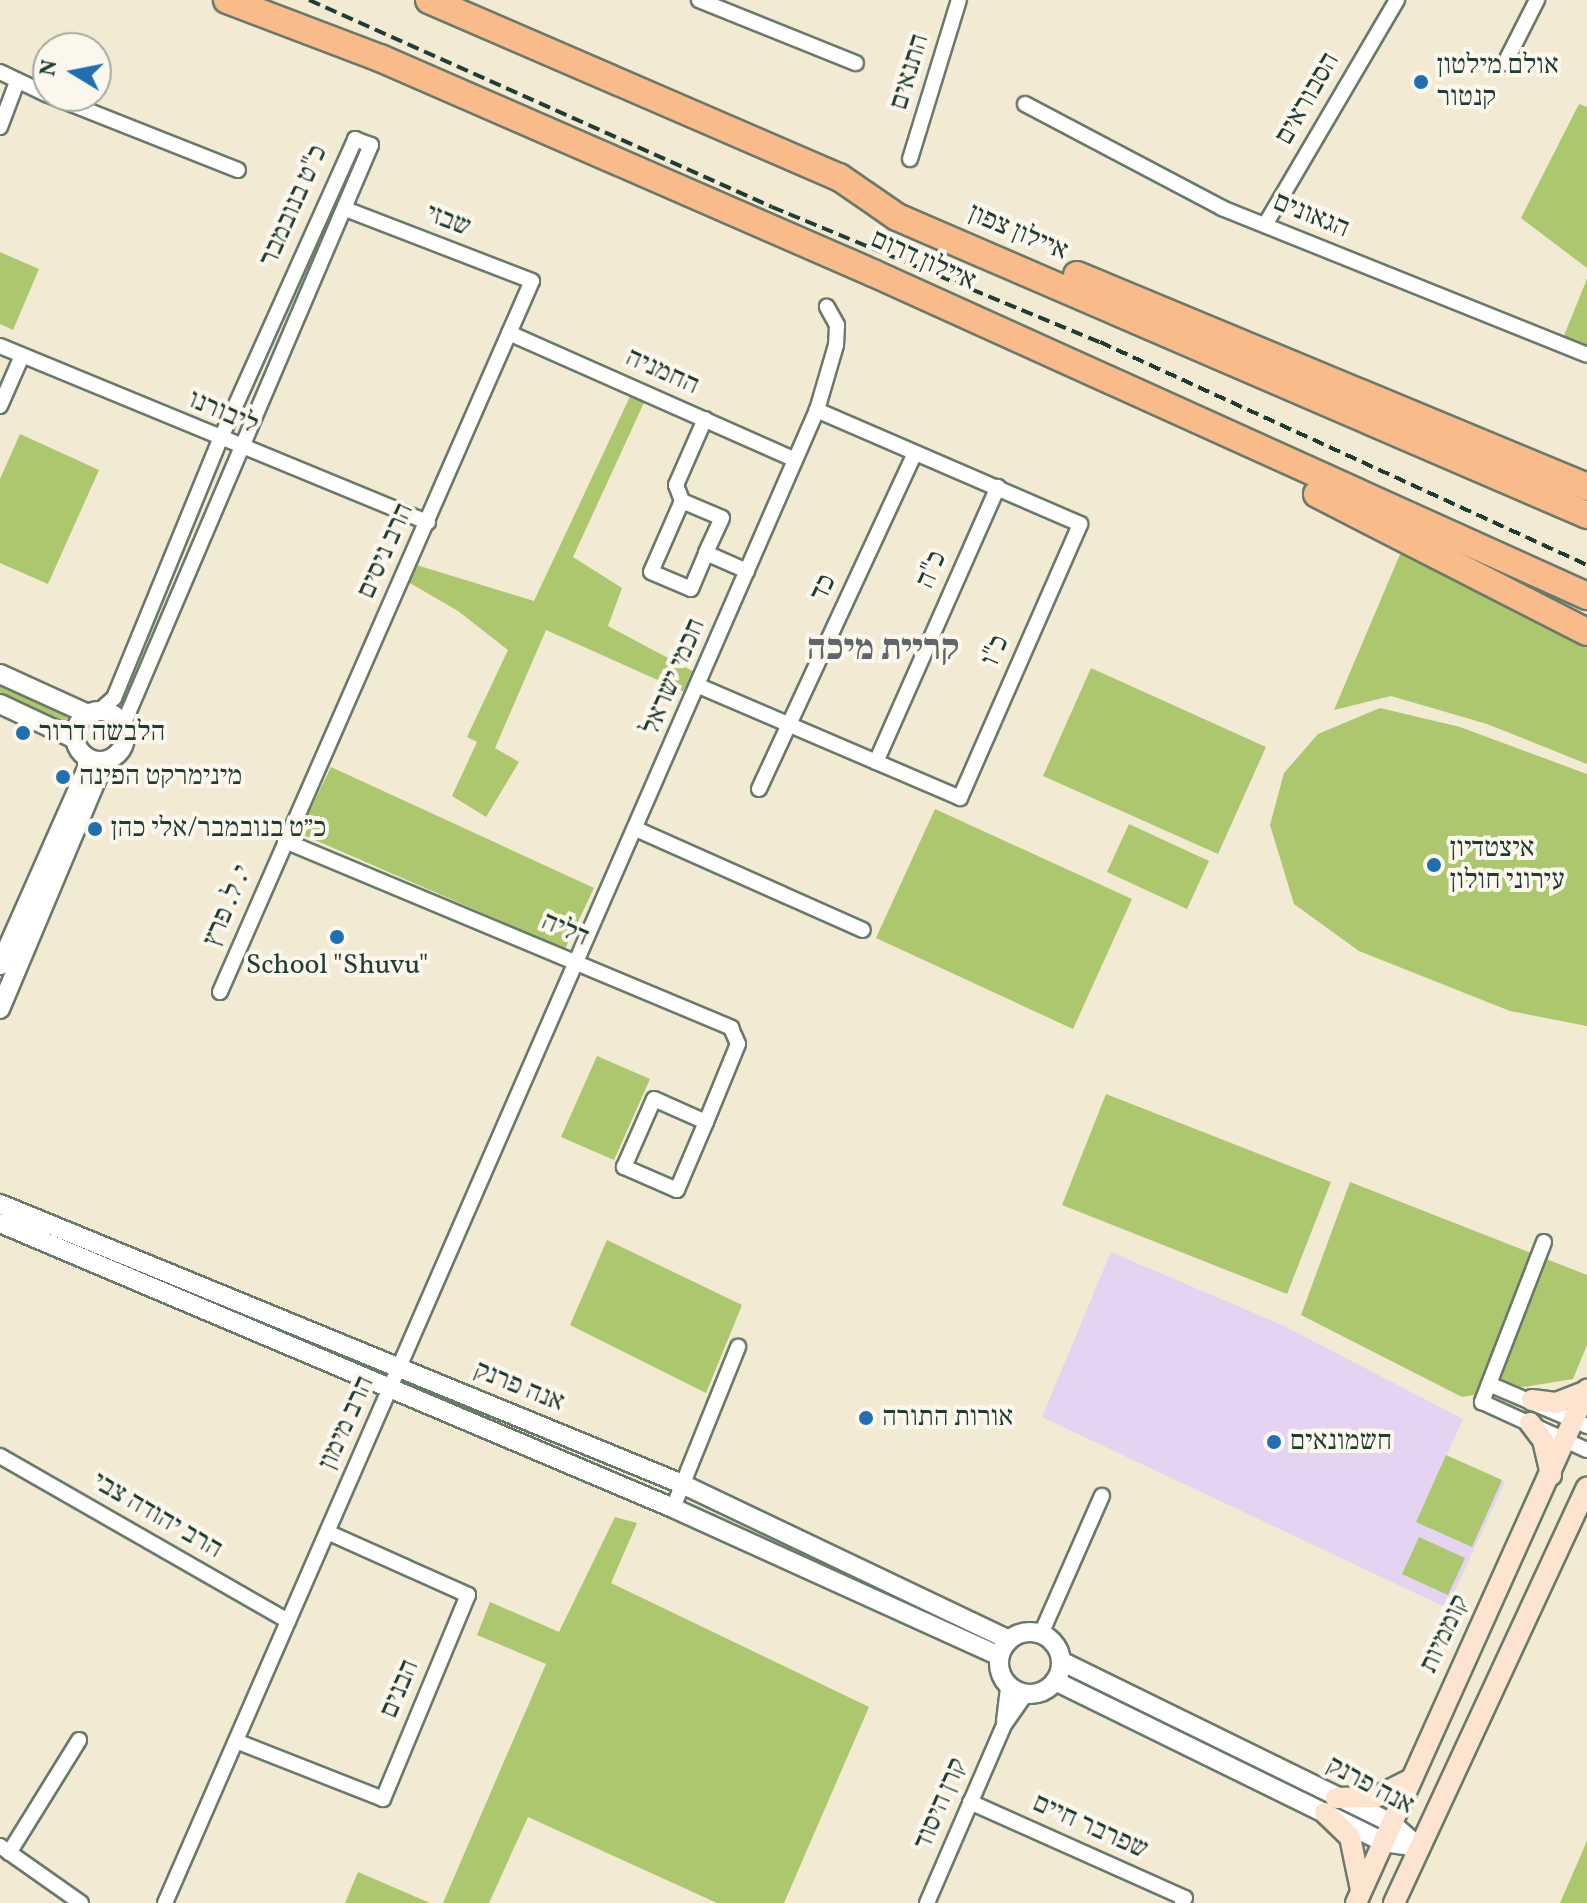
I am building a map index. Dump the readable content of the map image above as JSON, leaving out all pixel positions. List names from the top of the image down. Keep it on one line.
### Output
{"streets":{"highway":["איילון צפון","איילון דרום"],"main road":["קוממיות"],"street":["התנאים","הסבוראים","כ\"ט בנובמבר","הגאונים","שבזי","החמניה","ליבורנו","הרב ניסים","כ\"ה","כד","כ\"ו","חכמי ישראל","י. ל. פרץ","דליה","אנה פרנק","הרב מימון","הרב יהודה צבי","הבנים","קרן היסוד","שפרבר חיים"]},"crossings":[["הסבוראים","הגאונים"],["כ\"ט בנובמבר","שבזי"],["כ\"ט בנובמבר","ליבורנו"],["שבזי","הרב ניסים"],["החמניה","הרב ניסים"],["החמניה","חכמי ישראל"],["ליבורנו","הרב ניסים"],["הרב ניסים","י. ל. פרץ"],["הרב ניסים","דליה"],["כ\"ה","כ\"ו"],["חכמי ישראל","דליה"],["חכמי ישראל","הרב מימון"],["י. ל. פרץ","דליה"],["דליה","הרב מימון"],["אנה פרנק","הרב מימון"],["אנה פרנק","קוממיות"],["אנה פרנק","קרן היסוד"],["הרב מימון","הרב יהודה צבי"],["הרב מימון","הבנים"],["קרן היסוד","שפרבר חיים"]],"districts":["קריית מיכה"],"places":["אולם מילטון קנטור","הלבשה דרור","מינימרקט הפינה","כ״ט בנובמבר/אלי כהן","איצטדיון עירוני חולון","School \"Shuvu\"","אורות התורה","חשמונאים"],"north":"left"}
